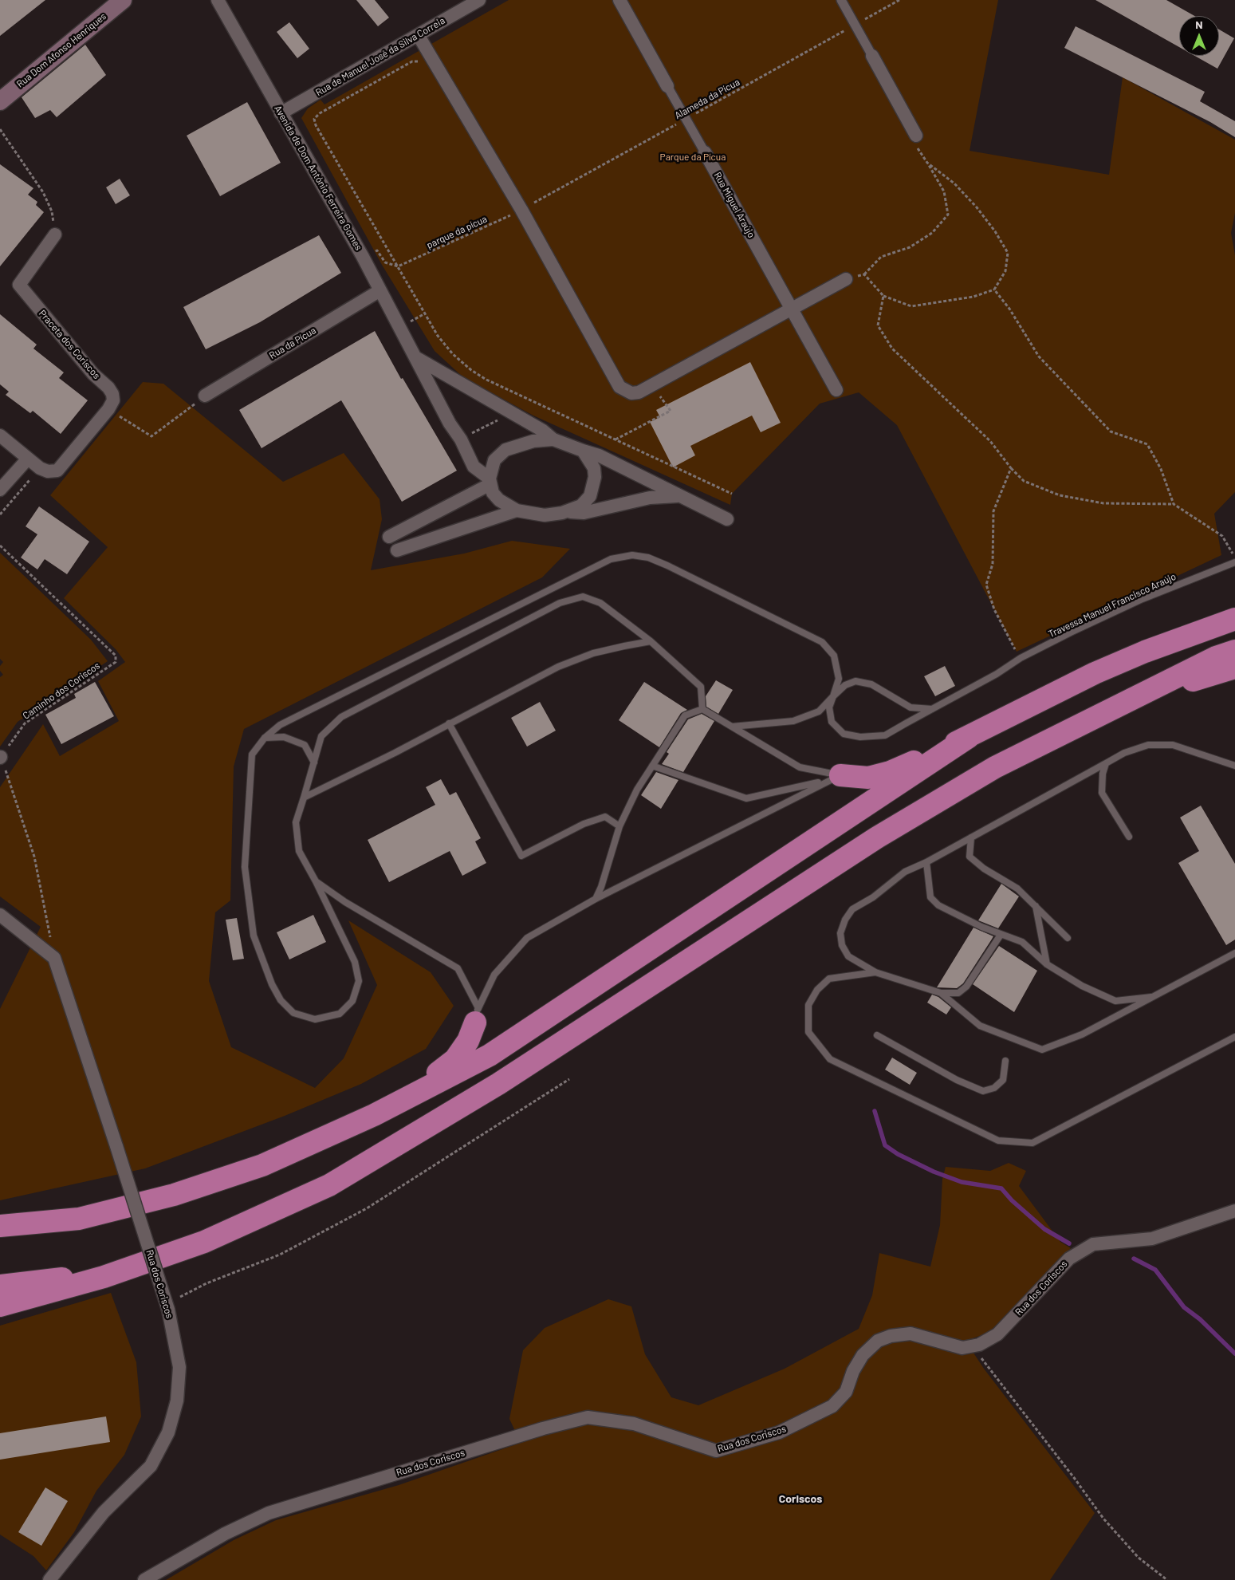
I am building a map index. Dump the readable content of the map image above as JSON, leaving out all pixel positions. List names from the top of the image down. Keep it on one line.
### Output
{"streets":{"main road":["Rua Dom Afonso Henriques"],"street":["Rua de Manuel José da Silva Correia","Avenida de Dom António Ferreira Gomes","Rua Miguel Araújo","Rua da Pícua","Praceta dos Coriscos","Rua dos Coriscos"],"lane":["Travessa Manuel Francisco Araújo"],"path":["Alameda da Pícua","parque da pícua","Caminho dos Coriscos"]},"crossings":[["Rua de Manuel José da Silva Correia","Avenida de Dom António Ferreira Gomes"],["Alameda da Pícua","Rua Miguel Araújo"],["Alameda da Pícua","parque da pícua"],["Avenida de Dom António Ferreira Gomes","Rua da Pícua"],["Caminho dos Coriscos","Rua dos Coriscos"]],"districts":["Coriscos"],"parks":["Parque da Pícua"],"north":"top"}
